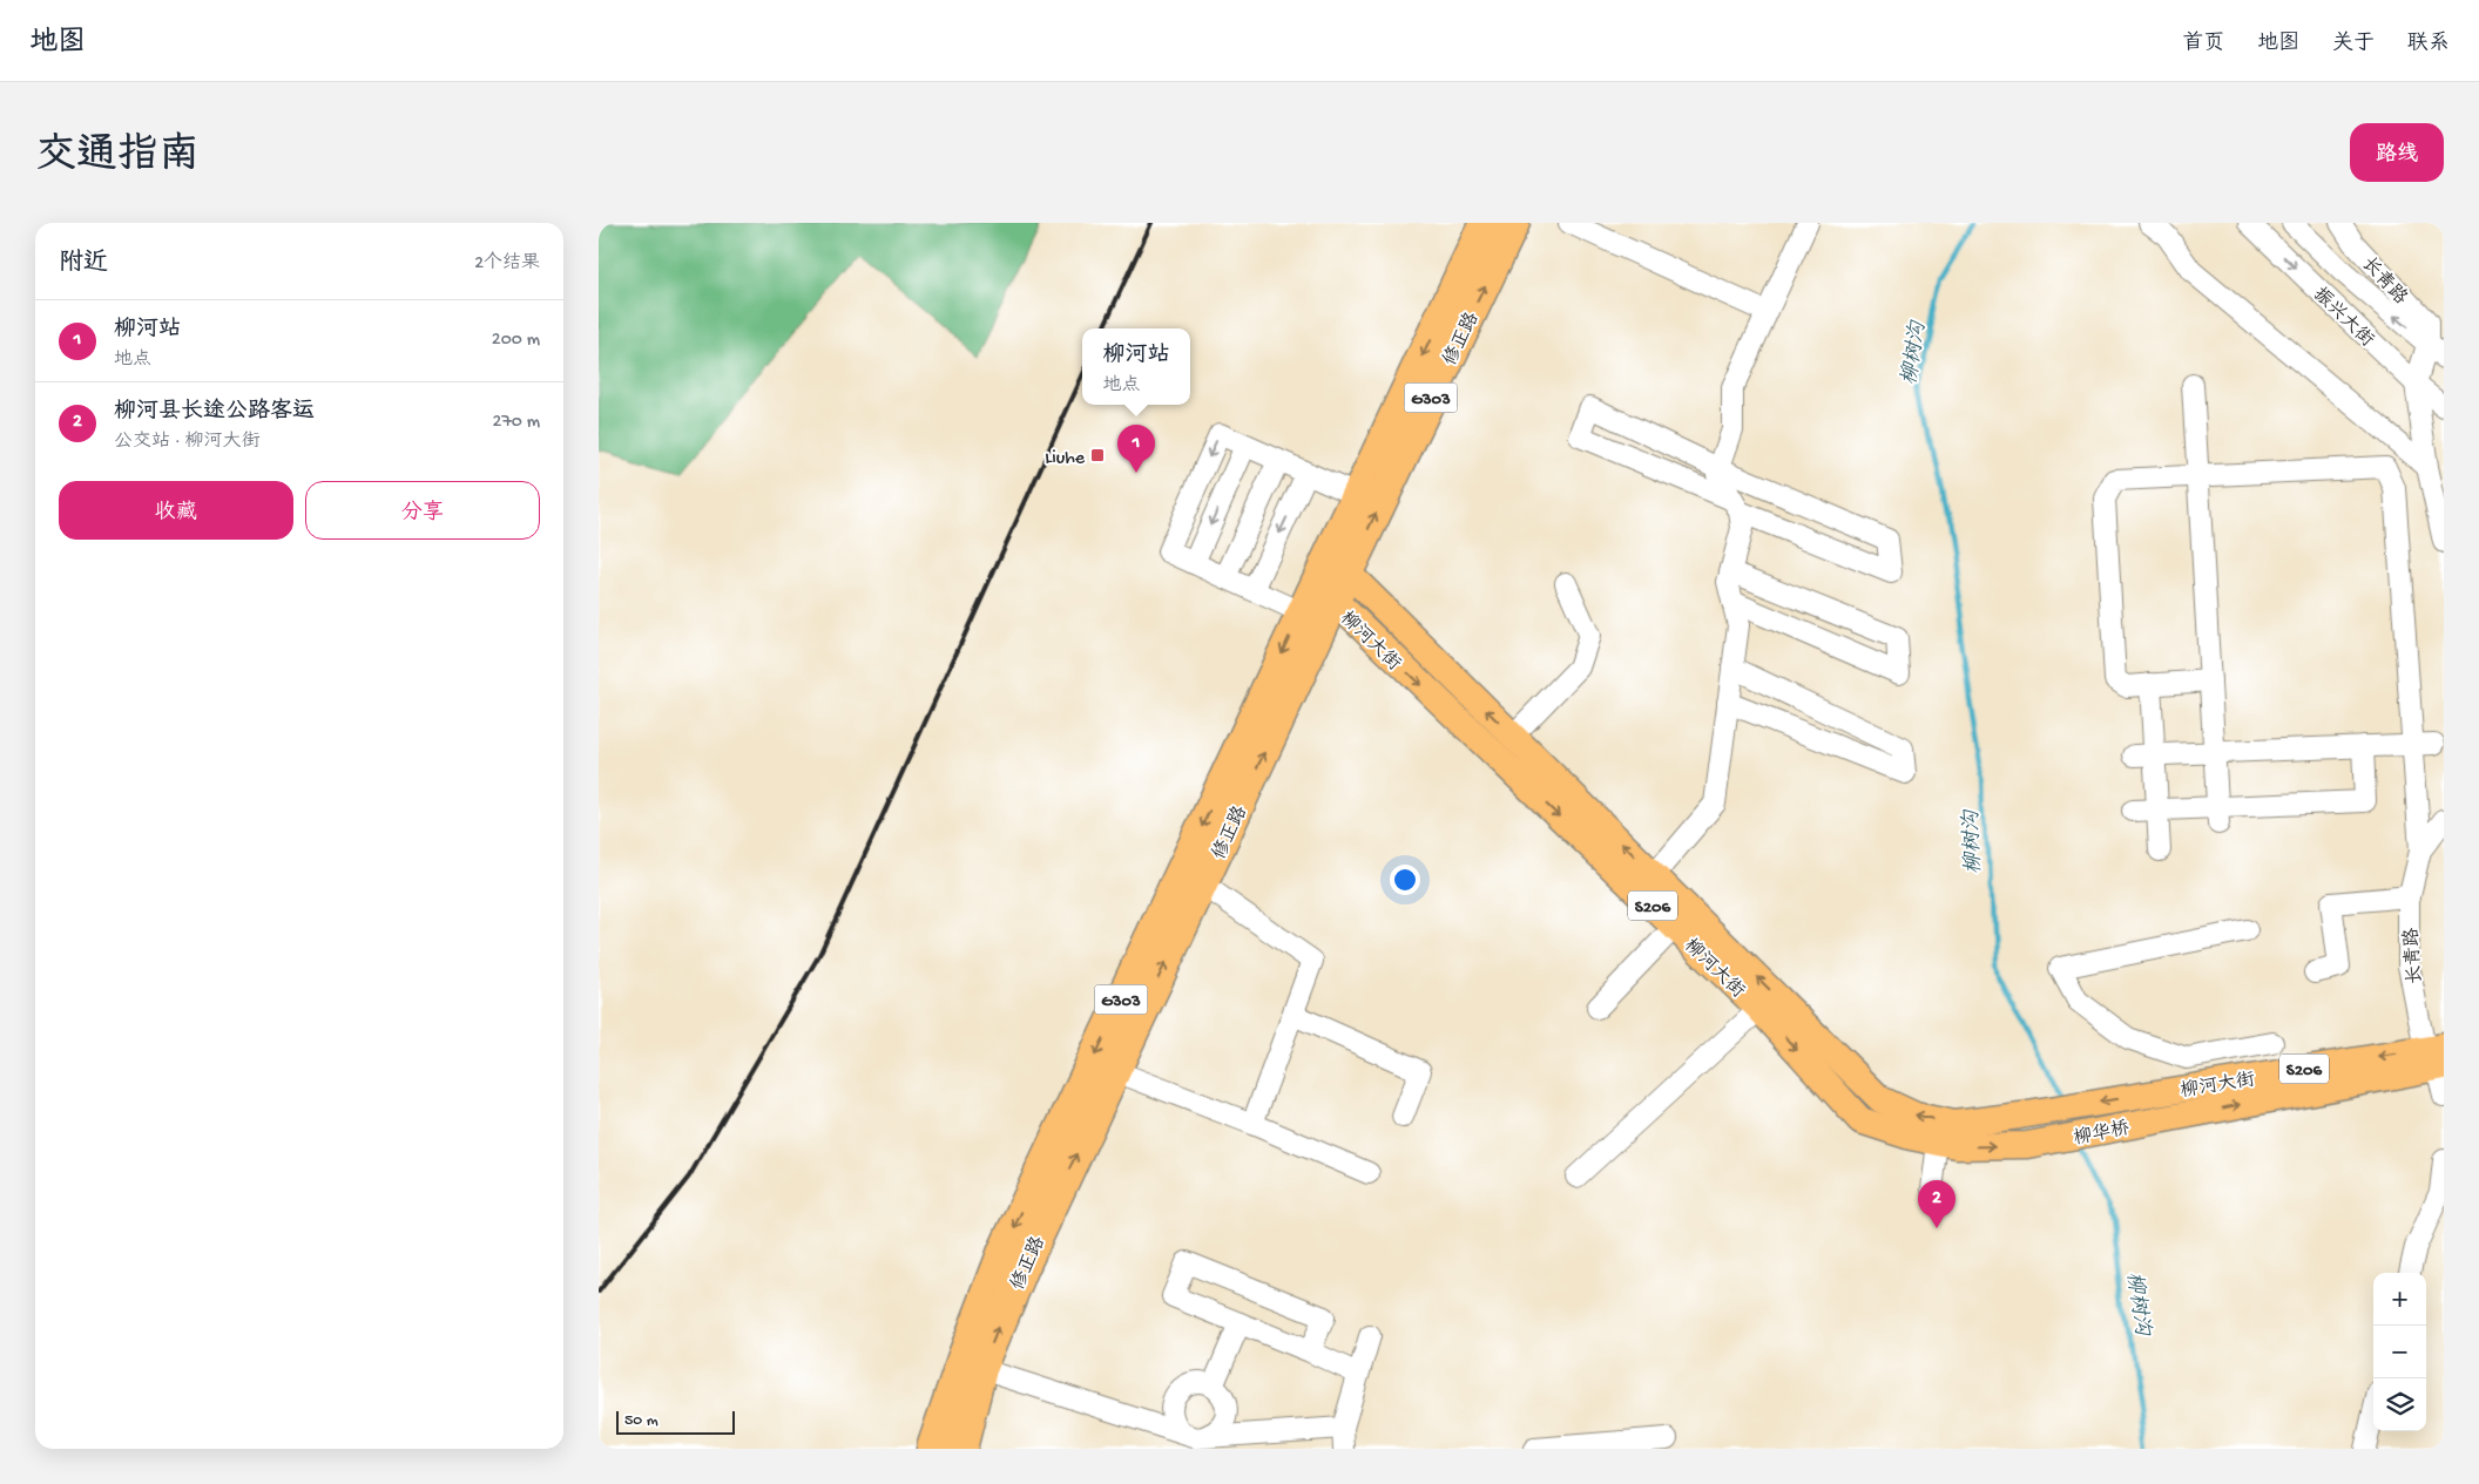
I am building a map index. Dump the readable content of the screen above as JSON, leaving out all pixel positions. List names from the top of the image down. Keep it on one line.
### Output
{"streets":{"highway":["修正路","G303"],"main road":["柳河大街","S206","柳华桥"],"street":["长青路","振兴大街"]},"crossings":[["长青路","振兴大街"],["长青路","柳河大街"],["修正路","柳河大街"],["柳河大街","柳华桥"]],"water":["柳树沟"],"places":{"transit":["Liuhe"]},"scale_bar":"50 m","page":{"header":"地图","nav":["首页","地图","关于","联系"],"title":"交通指南","buttons":["路线",["收藏","分享"]],"heading":["附近","2个结果"],"list":[{"mark":"1","name":"柳河站","note":"地点","value":"200 m"},{"mark":"2","name":"柳河县长途公路客运","note":"公交站 · 柳河大街","value":"270 m"}],"popup":["柳河站","地点"],"pins":["1","2"],"map_buttons":["+","−"],"scale":"50 m"}}
